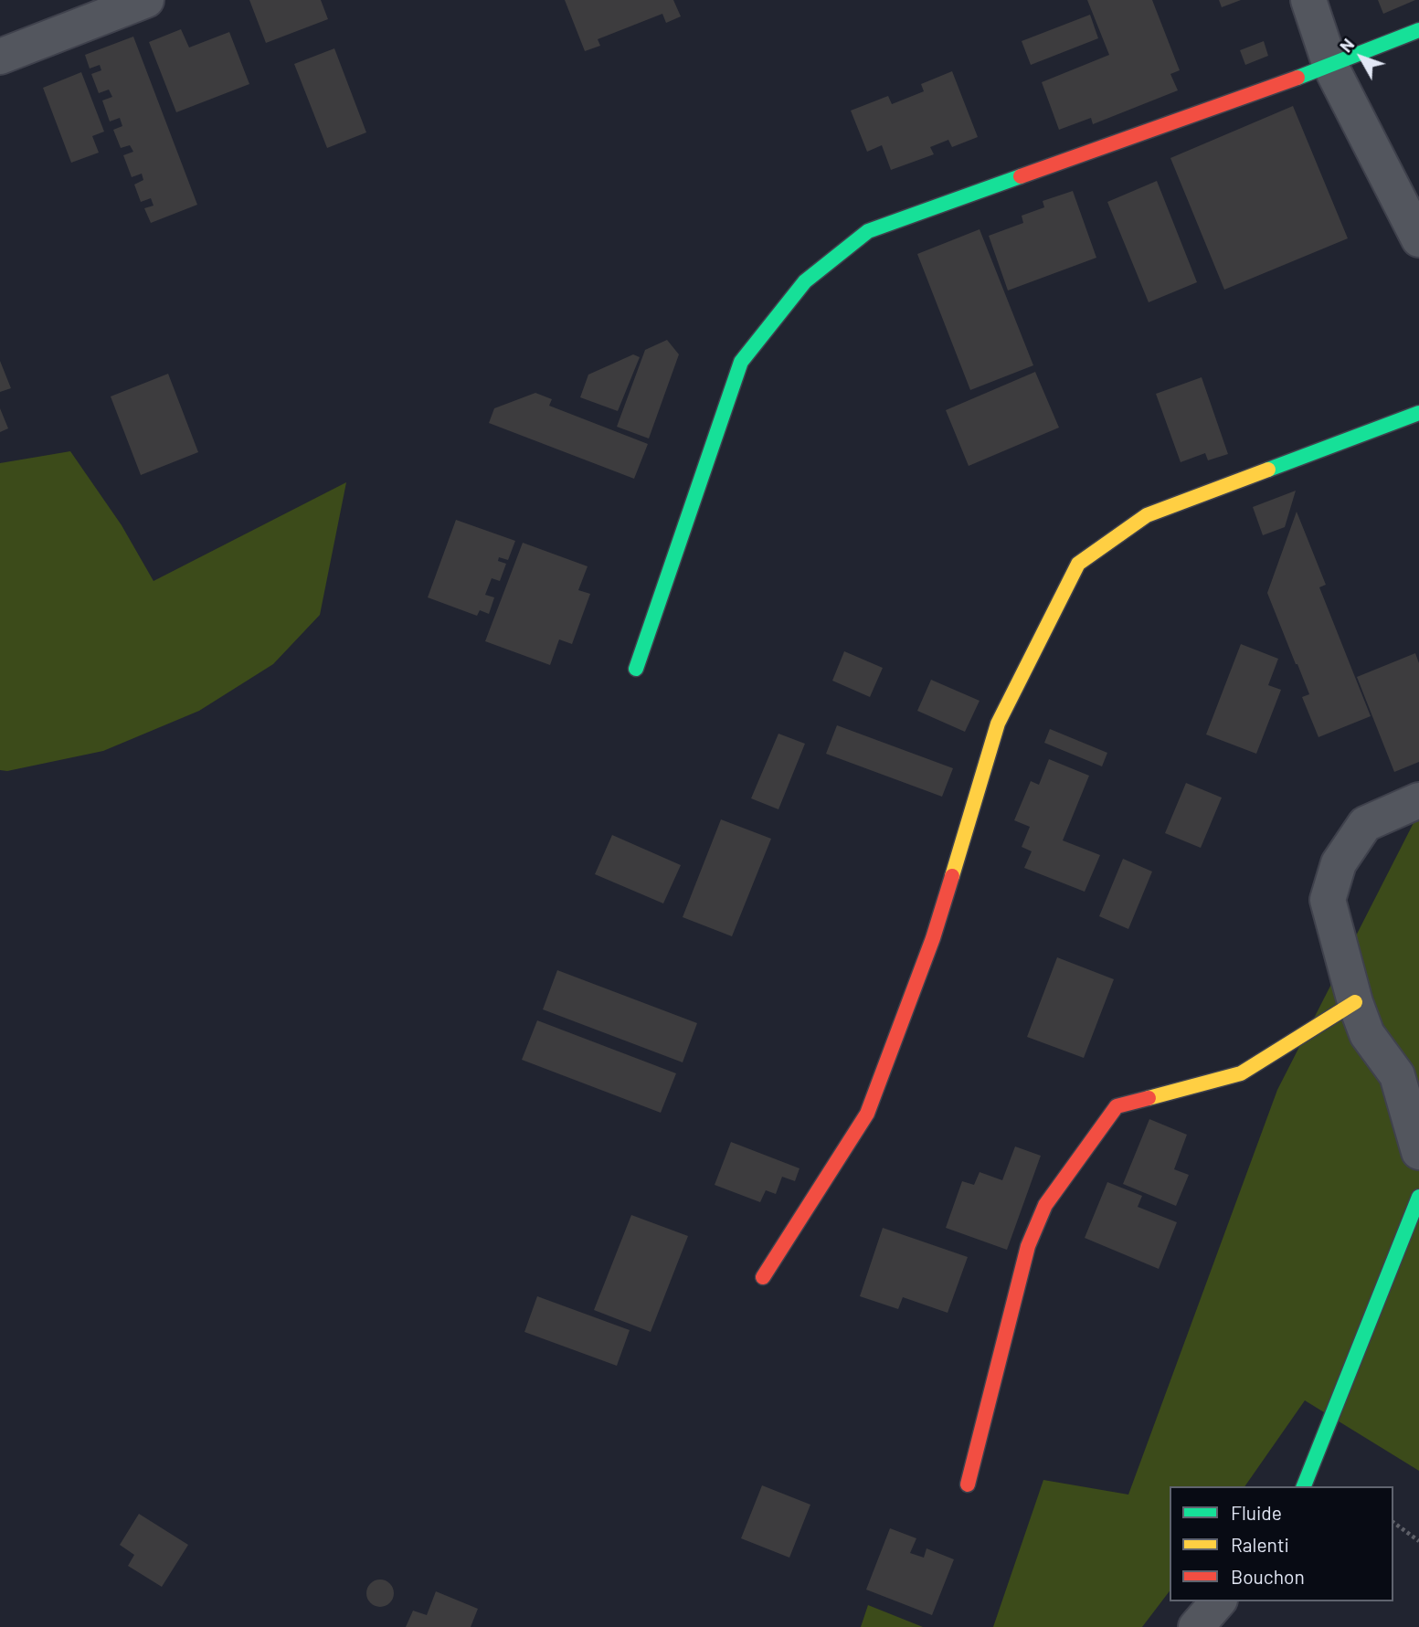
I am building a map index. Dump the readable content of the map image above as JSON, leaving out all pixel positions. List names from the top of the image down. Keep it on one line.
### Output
{"legend":["Fluide","Ralenti","Bouchon"],"north":"top left"}
